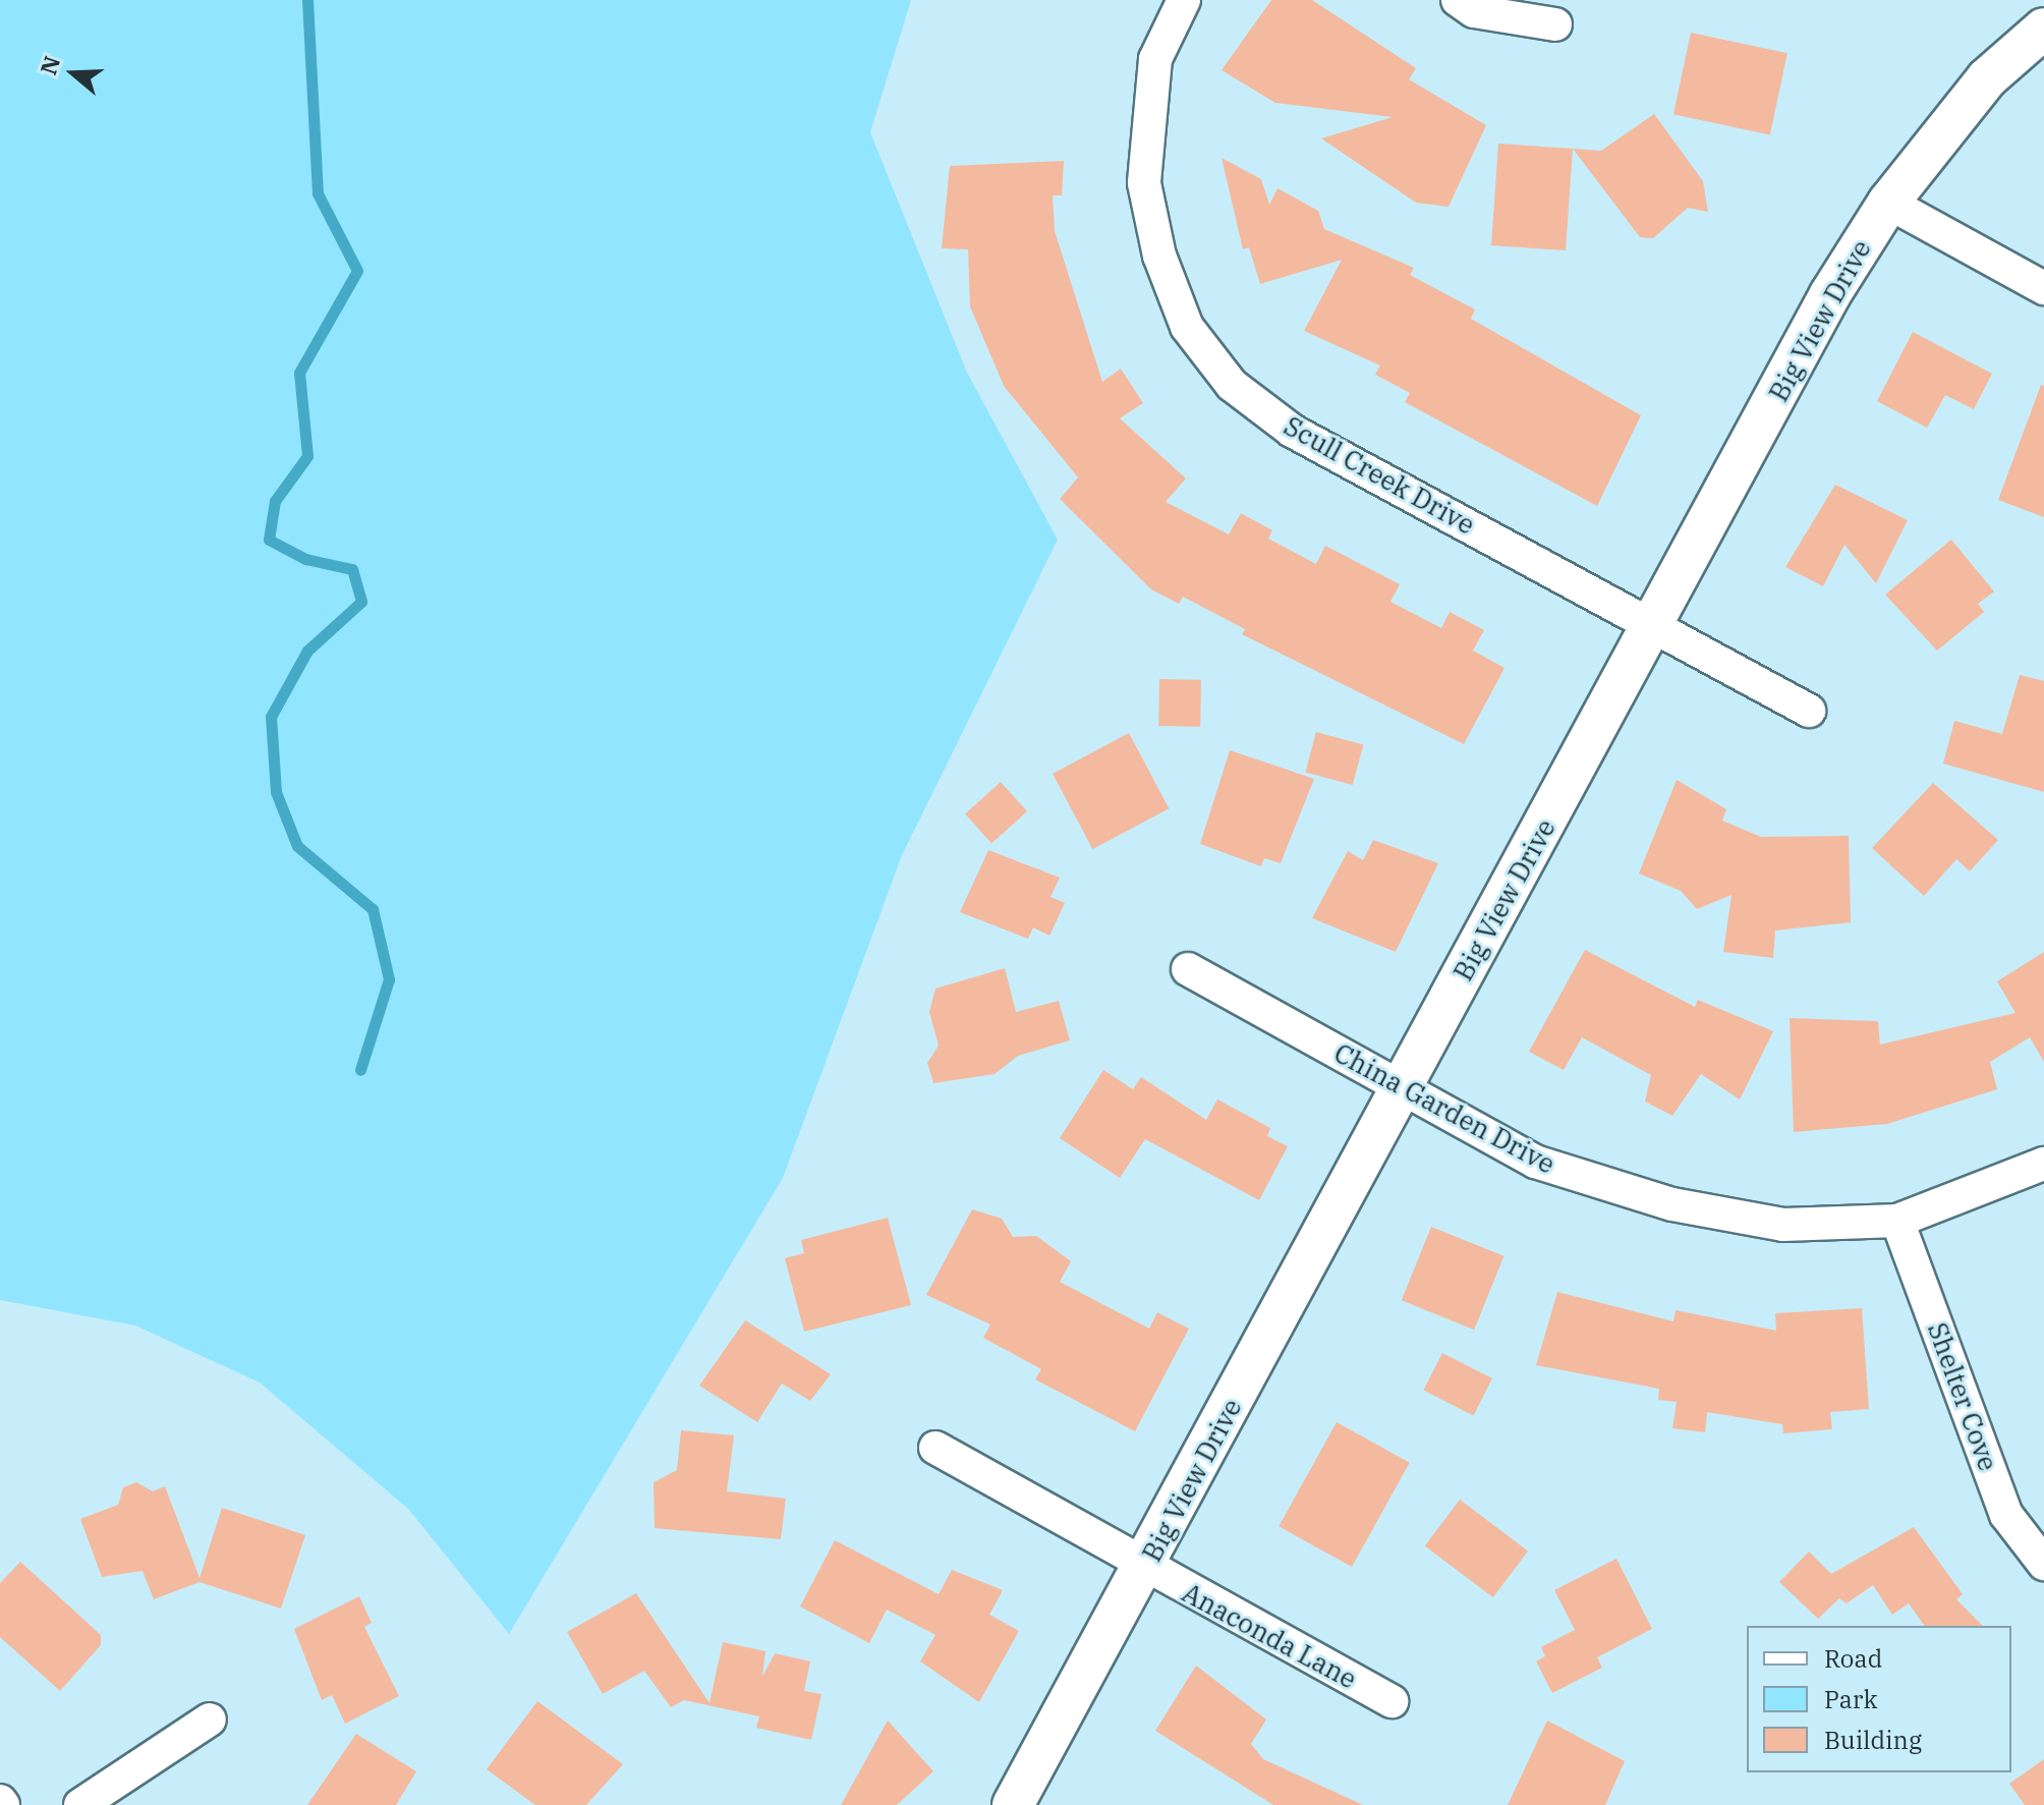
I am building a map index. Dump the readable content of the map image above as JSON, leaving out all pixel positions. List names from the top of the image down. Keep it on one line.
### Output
{"streets":{"street":["Big View Drive","Scull Creek Drive","China Garden Drive","Shelter Cove","Anaconda Lane"]},"crossings":[["Big View Drive","Scull Creek Drive"],["Big View Drive","China Garden Drive"],["Big View Drive","Anaconda Lane"],["China Garden Drive","Shelter Cove"]],"legend":["Road","Park","Building"],"north":"left"}
